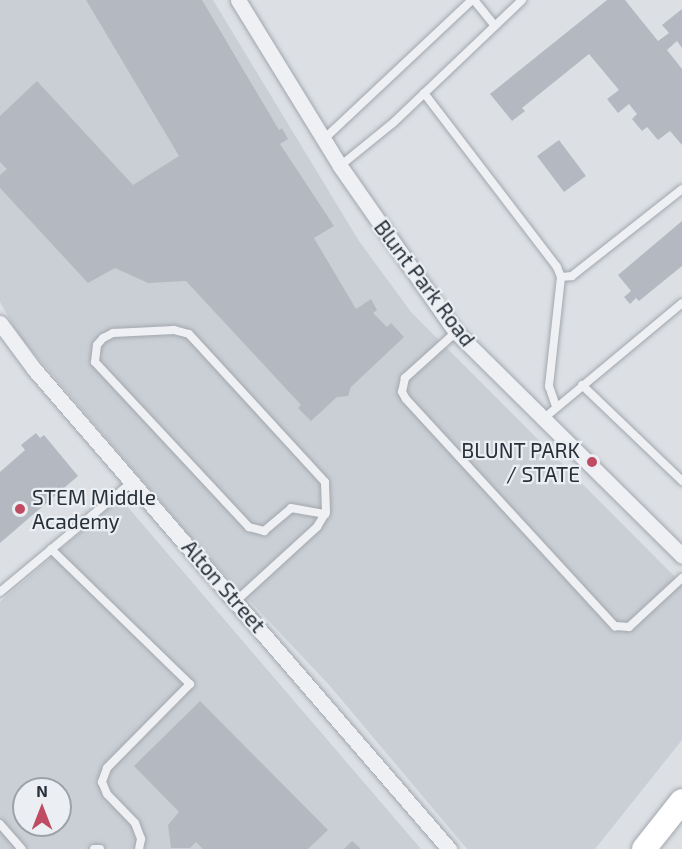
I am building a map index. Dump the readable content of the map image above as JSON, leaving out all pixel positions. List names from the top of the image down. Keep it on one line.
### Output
{"streets":{"street":["Blunt Park Road","Alton Street"]},"places":["BLUNT PARK / STATE","STEM Middle Academy"],"north":"top"}
